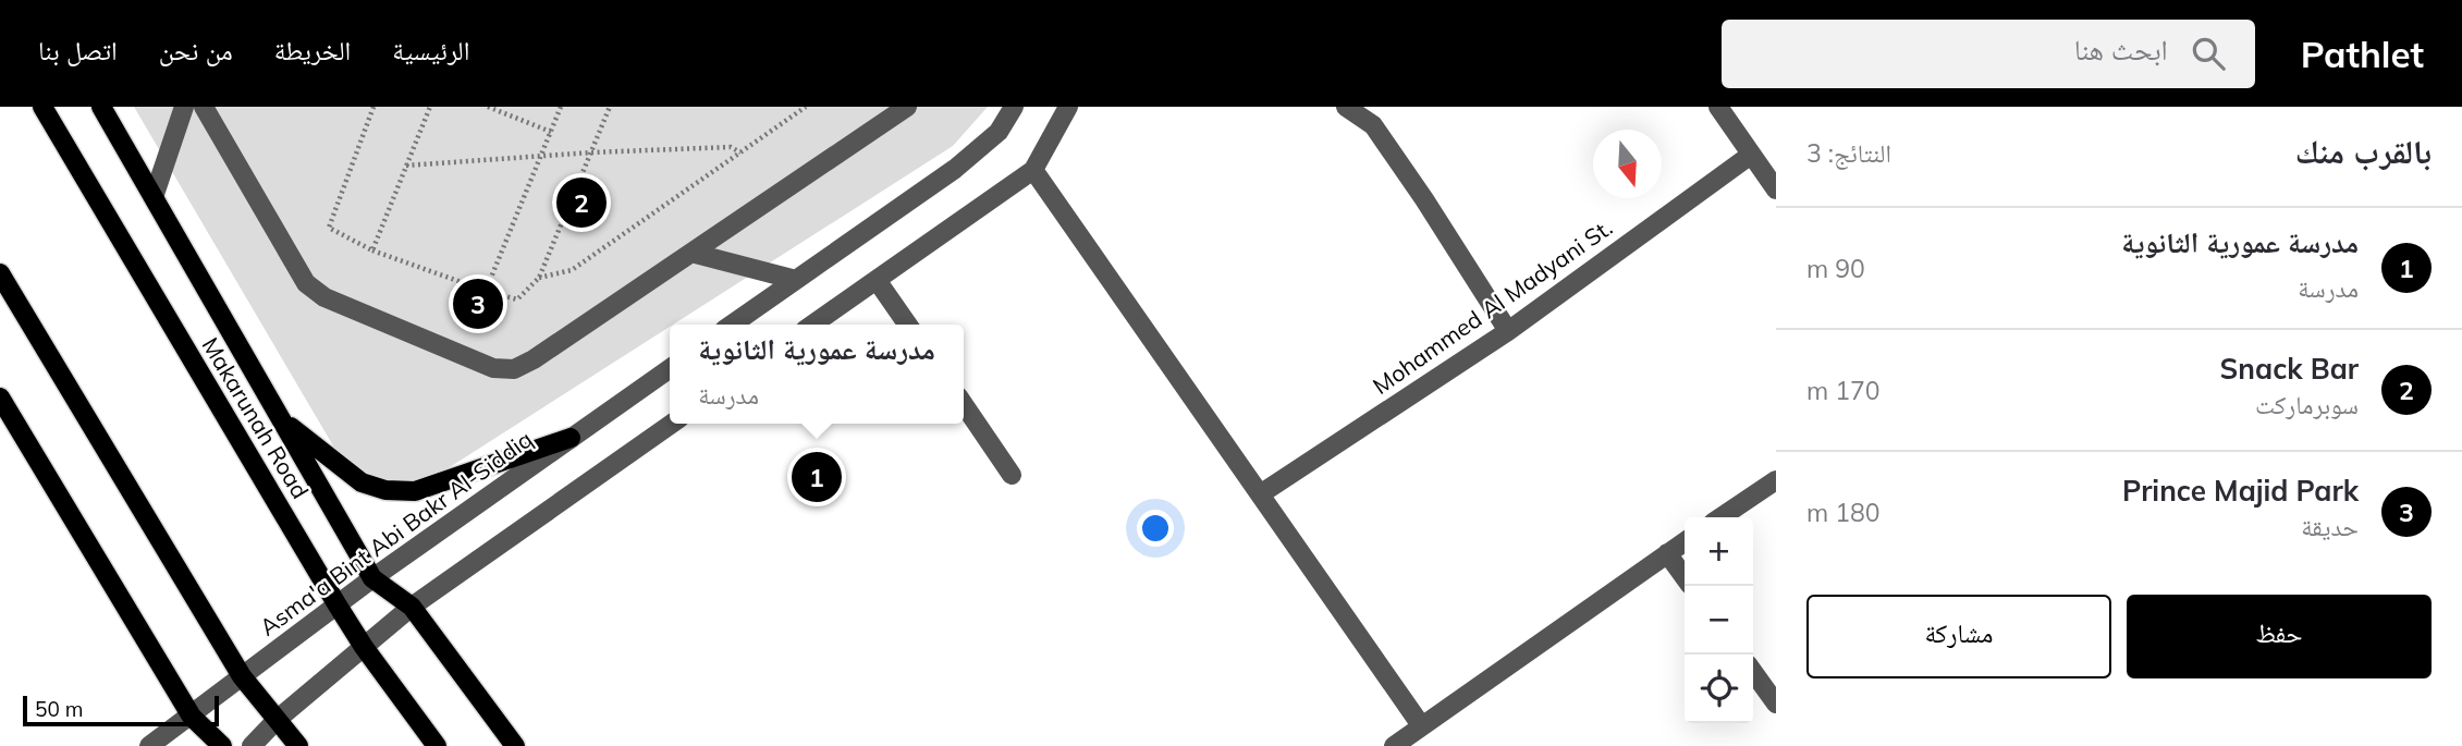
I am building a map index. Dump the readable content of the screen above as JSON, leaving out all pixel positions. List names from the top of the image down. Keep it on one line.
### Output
{"streets":{"main road":["Makarunah Road"],"street":["Mohammed Al Madyani St.","Asma'a Bint Abi Bakr Al-Siddiq"]},"crossings":[["Makarunah Road","Asma'a Bint Abi Bakr Al-Siddiq"]],"scale_bar":"50 m","north":"bottom","page":{"header":"Pathlet","search":"ابحث هنا","nav":["الرئيسية","الخريطة","من نحن","اتصل بنا"],"heading":["بالقرب منك","النتائج: 3"],"pins":["2","3","1"],"list":[{"mark":"1","name":"مدرسة عمورية الثانوية","note":"مدرسة","value":"90 m"},{"mark":"2","name":"Snack Bar","note":"سوبرماركت","value":"170 m"},{"mark":"3","name":"Prince Majid Park","note":"حديقة","value":"180 m"}],"popup":["مدرسة عمورية الثانوية","مدرسة"],"map_buttons":["+","−"],"buttons":["حفظ","مشاركة"],"scale":"50 m"}}
